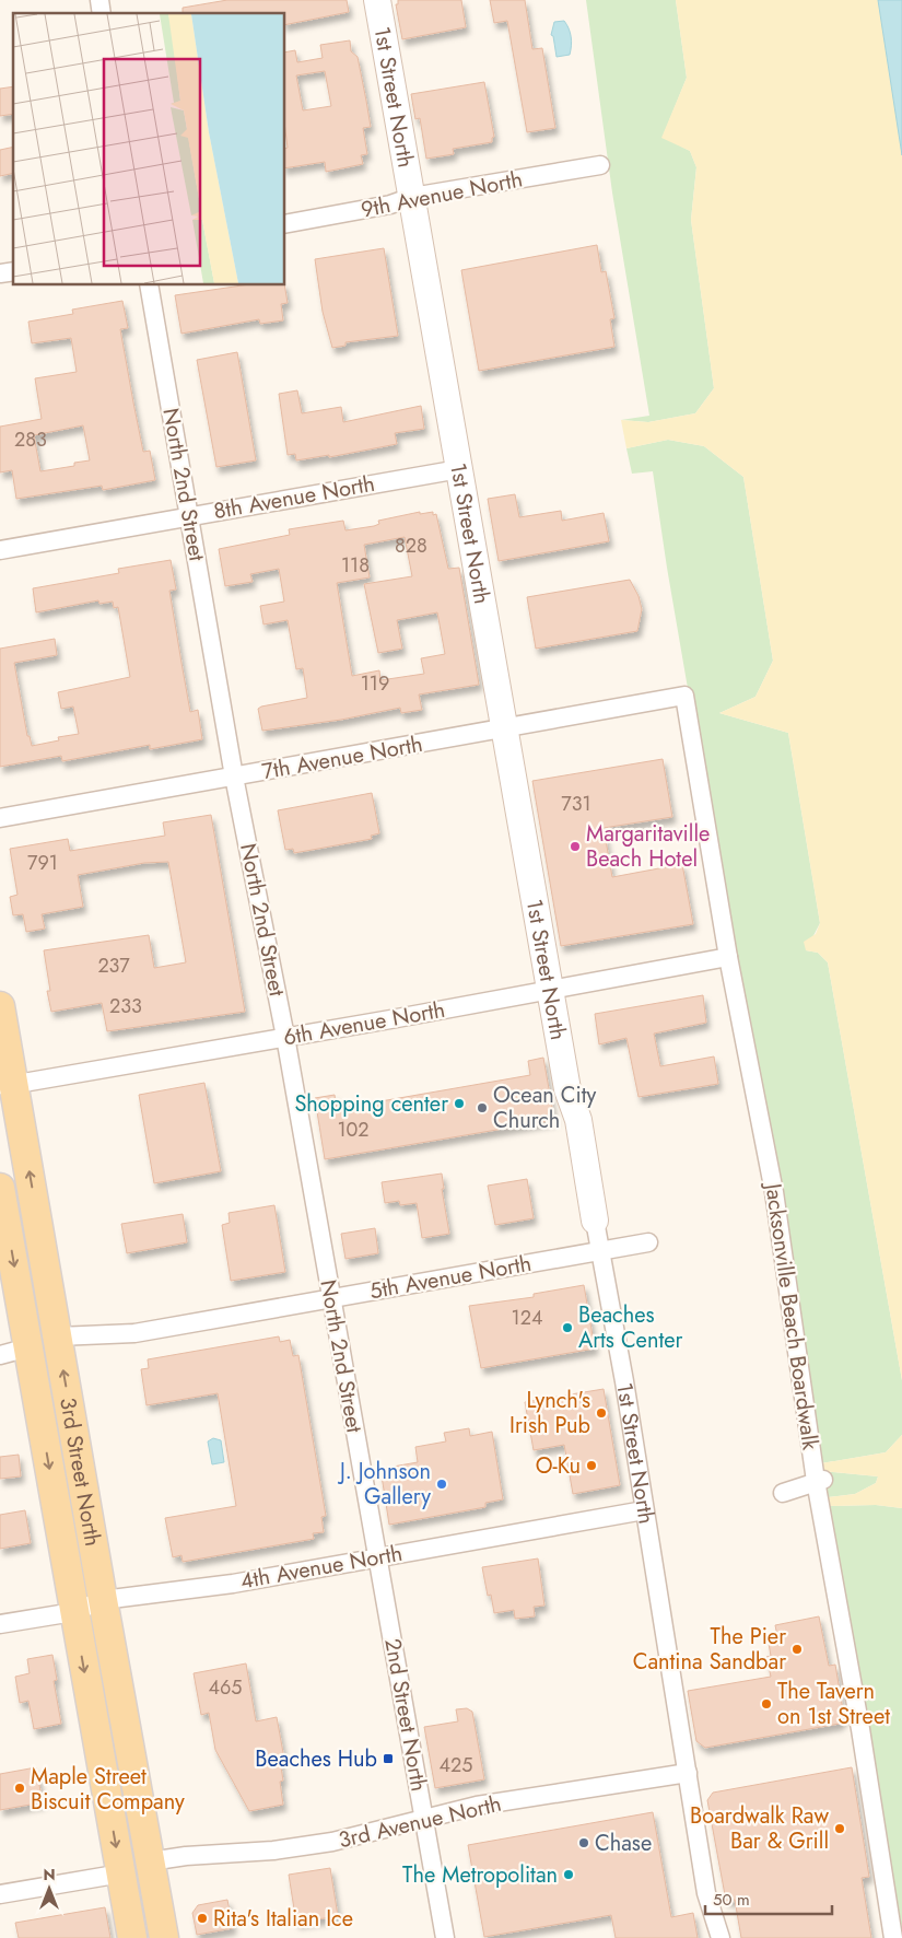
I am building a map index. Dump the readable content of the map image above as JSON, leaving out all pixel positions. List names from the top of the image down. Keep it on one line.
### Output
{"streets":{"main road":["3rd Street North"],"street":["1st Street North","9th Avenue North","North 2nd Street","8th Avenue North","7th Avenue North","6th Avenue North","5th Avenue North","Jacksonville Beach Boardwalk","4th Avenue North","2nd Street North","3rd Avenue North"]},"crossings":[["1st Street North","9th Avenue North"],["1st Street North","8th Avenue North"],["1st Street North","7th Avenue North"],["1st Street North","6th Avenue North"],["1st Street North","5th Avenue North"],["1st Street North","4th Avenue North"],["1st Street North","3rd Avenue North"],["North 2nd Street","8th Avenue North"],["North 2nd Street","7th Avenue North"],["North 2nd Street","6th Avenue North"],["North 2nd Street","5th Avenue North"],["North 2nd Street","4th Avenue North"],["North 2nd Street","2nd Street North"],["7th Avenue North","Jacksonville Beach Boardwalk"],["6th Avenue North","Jacksonville Beach Boardwalk"],["6th Avenue North","3rd Street North"],["5th Avenue North","3rd Street North"],["3rd Street North","4th Avenue North"],["3rd Street North","3rd Avenue North"],["4th Avenue North","2nd Street North"],["2nd Street North","3rd Avenue North"]],"places":{"other":["Margaritaville Beach Hotel","Shopping center","Ocean City Church","Beaches Arts Center","Lynch's Irish Pub","O-Ku","J. Johnson Gallery","The Pier Cantina Sandbar","The Tavern on 1st Street","Maple Street Biscuit Company","Boardwalk Raw Bar & Grill","Chase","The Metropolitan","Rita's Italian Ice"],"transit":["Beaches Hub"]},"house_numbers":["283","828","118","119","731","791","237","233","102","124","465","425"],"scale_bar":"50 m","north":"top"}
